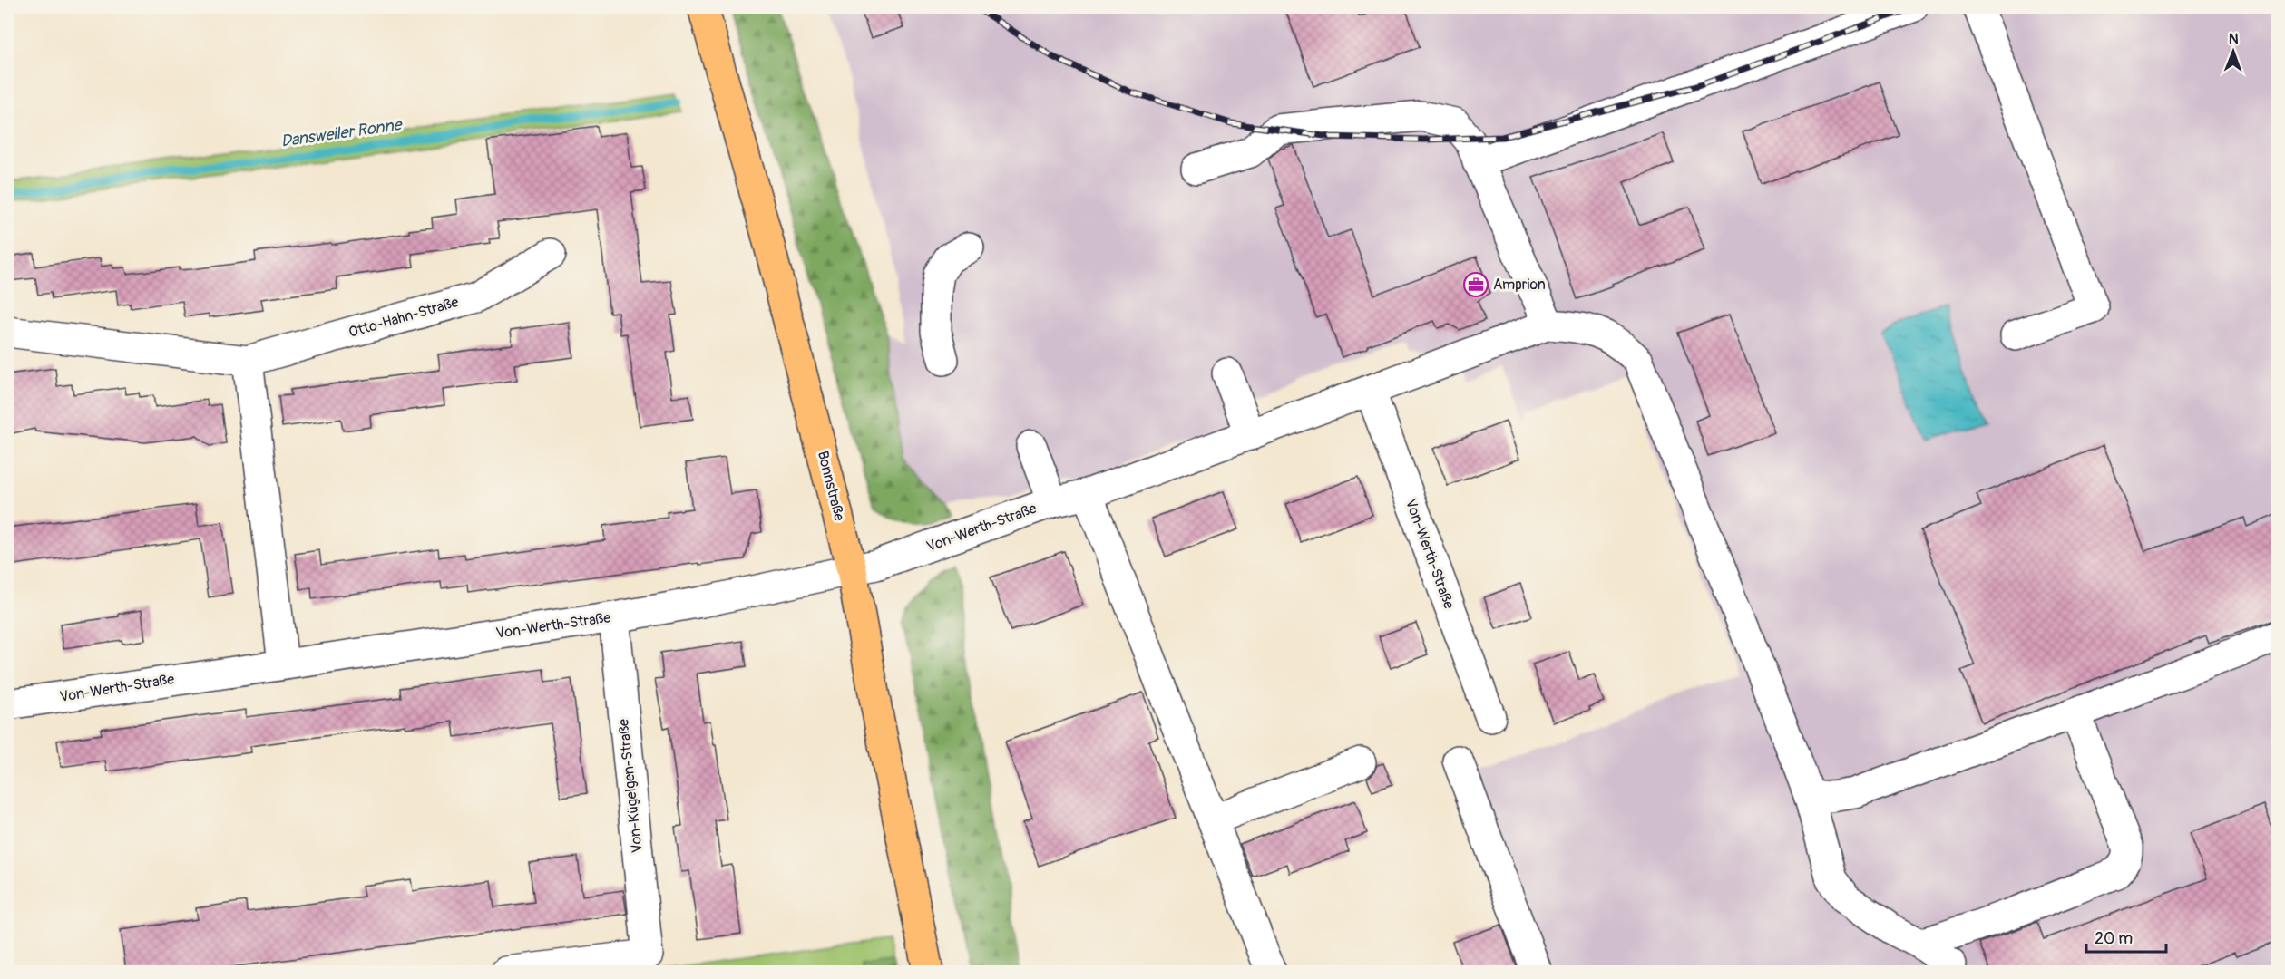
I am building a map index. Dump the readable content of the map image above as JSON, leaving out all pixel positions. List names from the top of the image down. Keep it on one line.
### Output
{"streets":{"main road":["Bonnstraße"],"street":["Otto-Hahn-Straße","Von-Werth-Straße","Von-Kügelgen-Straße"]},"crossings":[["Bonnstraße","Von-Werth-Straße"],["Von-Werth-Straße","Von-Kügelgen-Straße"]],"water":["Dansweiler Ronne"],"places":{"office":["Amprion"]},"scale_bar":"20 m","north":"top"}
